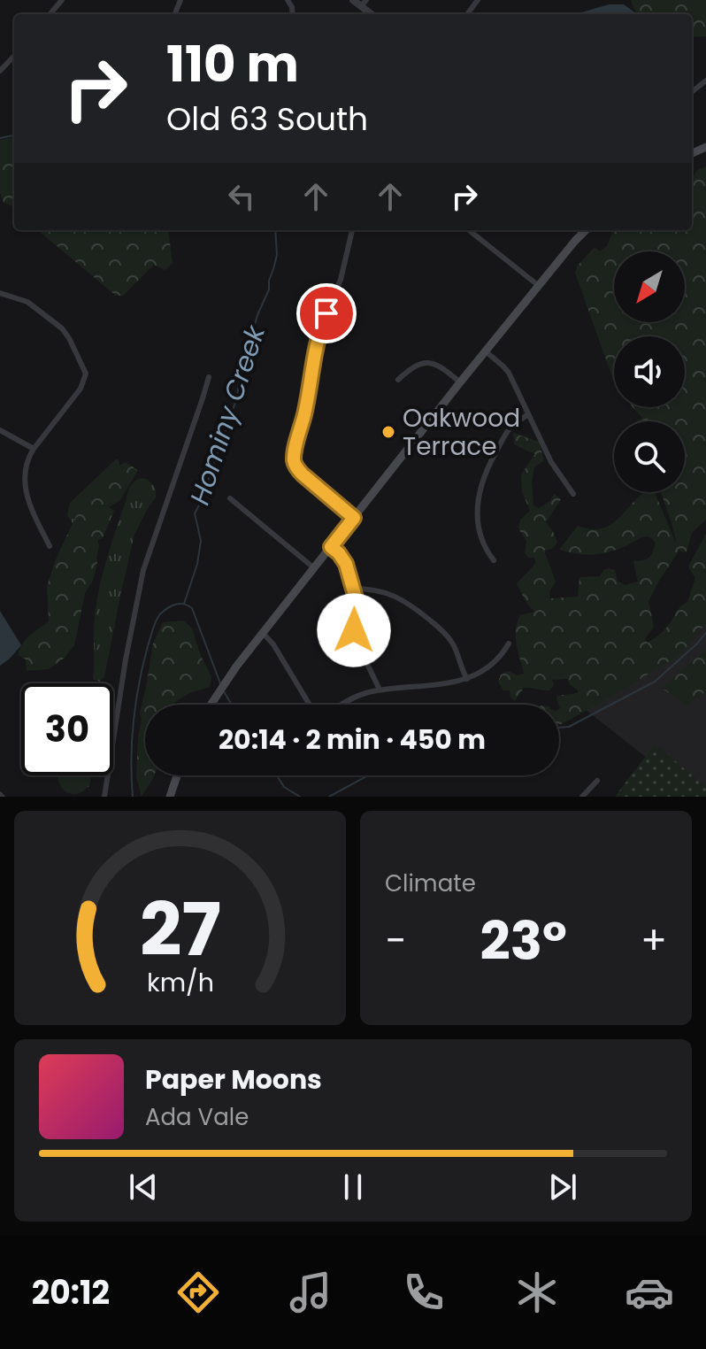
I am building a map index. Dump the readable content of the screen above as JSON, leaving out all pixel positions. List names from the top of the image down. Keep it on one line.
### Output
{"water":["Hominy Creek"],"places":["Oakwood Terrace"],"north":"bottom left","page":{"turn":["110 m","Old 63 South"],"limit":"30","trip":"20:14 · 2 min · 450 m","tile":"Climate","heat":["−","23°","+"],"song":["Paper Moons","Ada Vale"],"tabs":"20:12","gauge":["27","km/h"]}}
